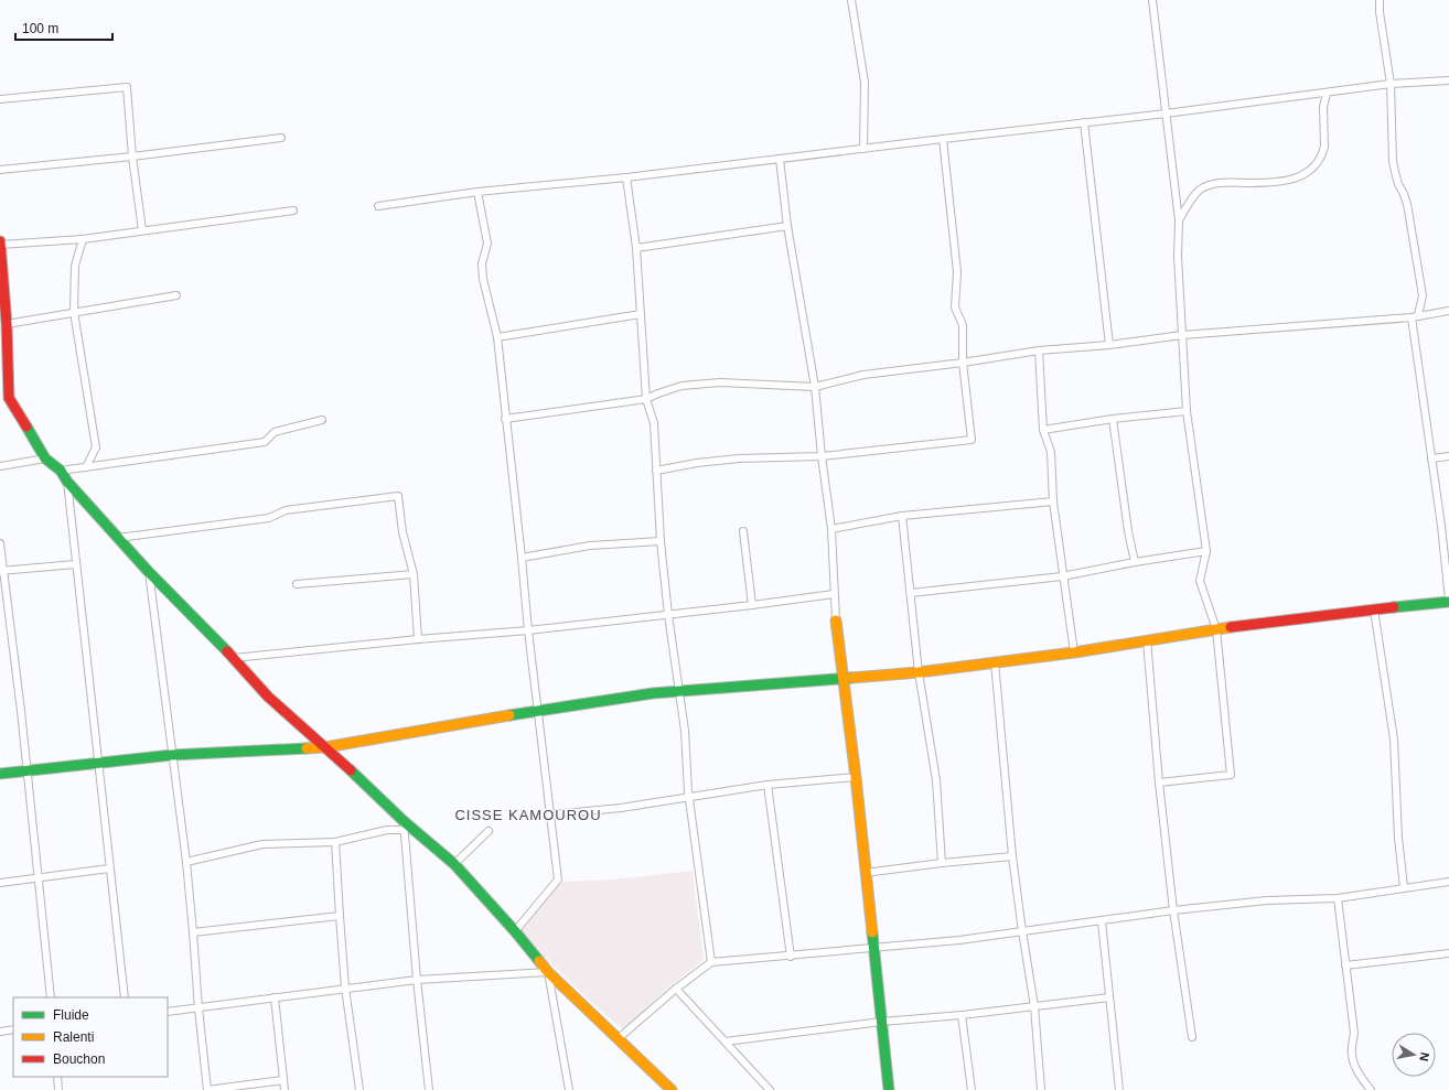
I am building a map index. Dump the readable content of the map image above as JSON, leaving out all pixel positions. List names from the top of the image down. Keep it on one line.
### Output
{"districts":["CISSE KAMOUROU"],"legend":["Fluide","Ralenti","Bouchon"],"scale_bar":"100 m","north":"right"}
